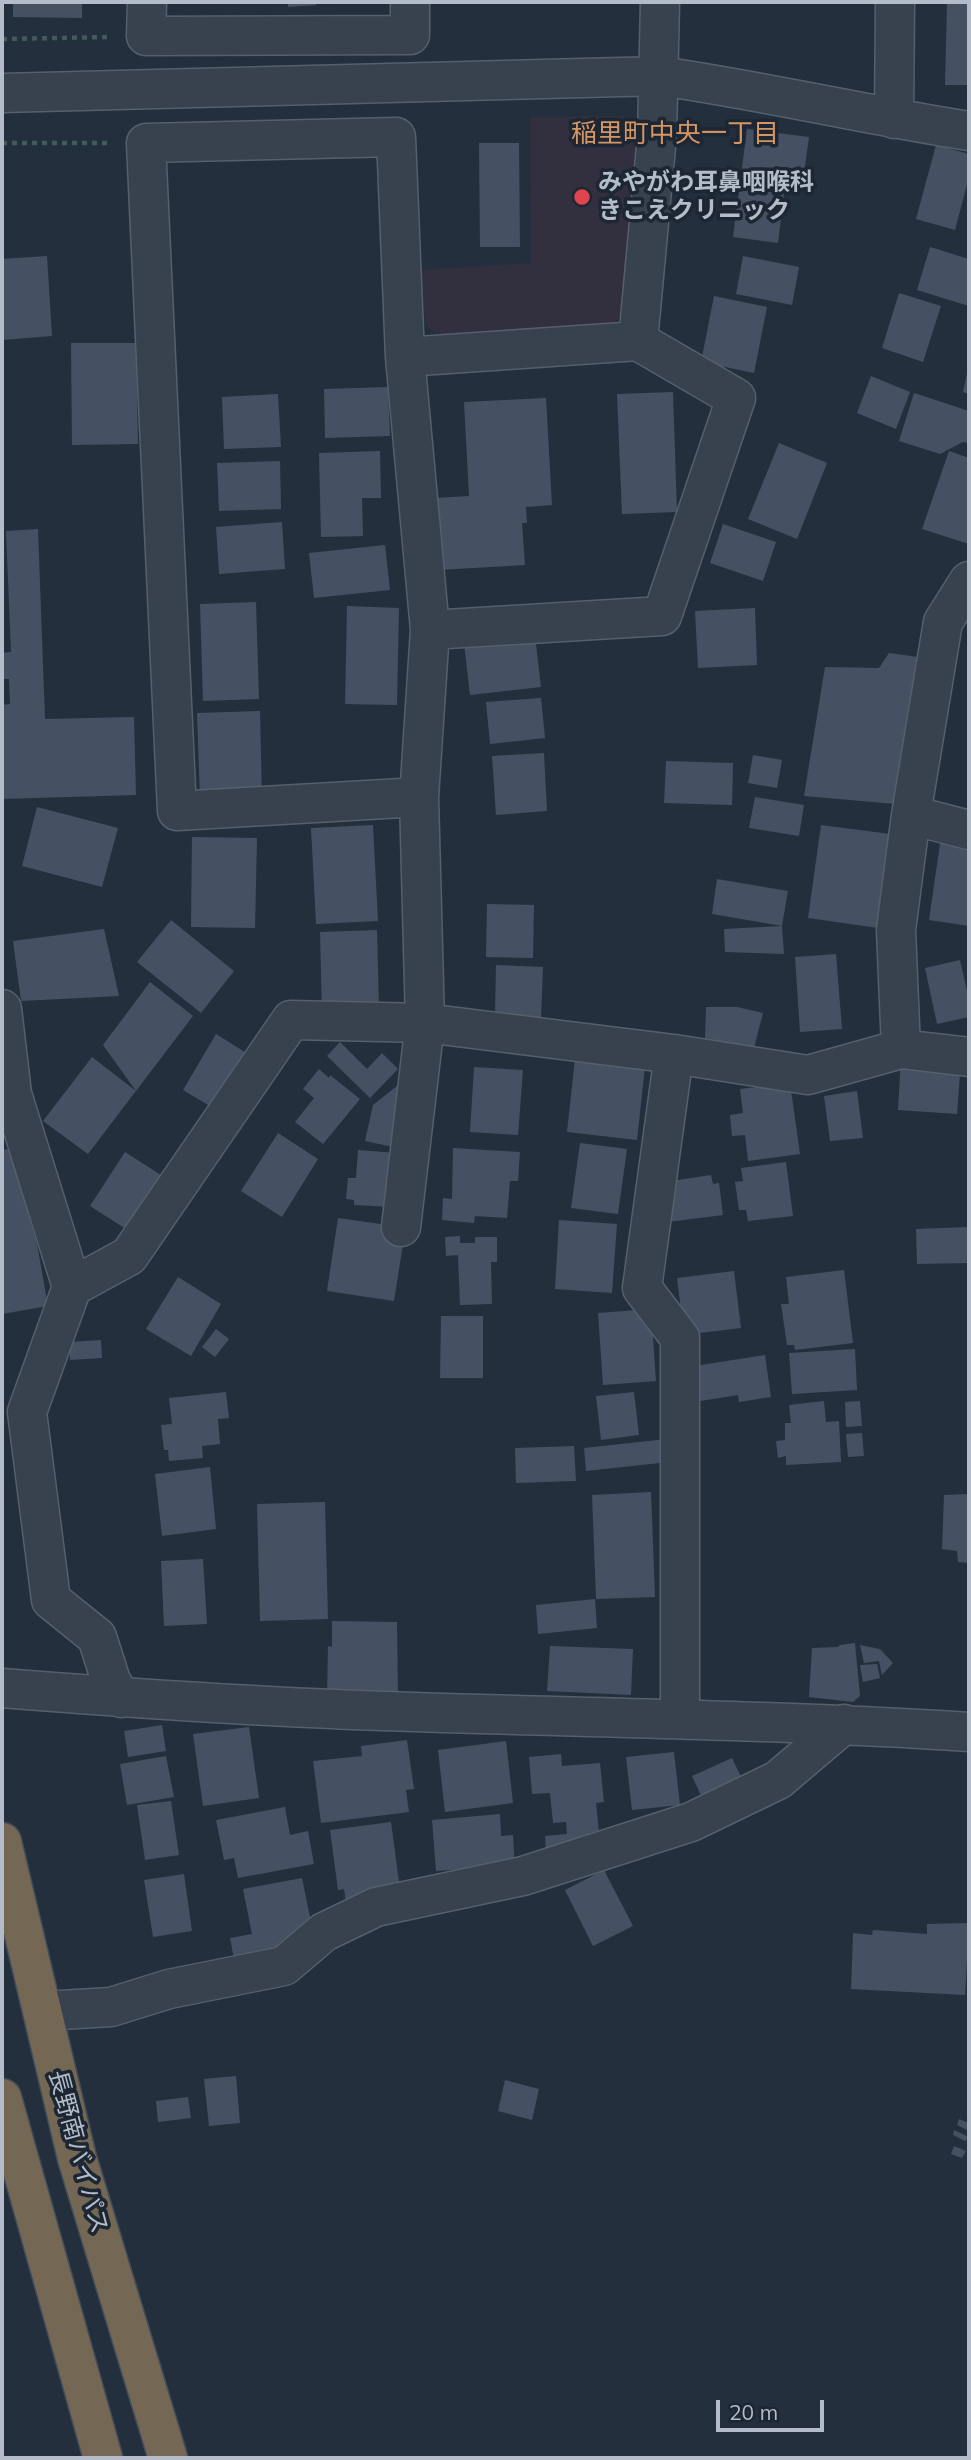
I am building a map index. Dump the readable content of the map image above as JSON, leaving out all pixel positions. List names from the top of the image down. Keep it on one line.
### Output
{"streets":{"highway":["長野南バイパス"]},"districts":["稲里町中央一丁目"],"places":["みやがわ耳鼻咽喉科 きこえクリニック"],"scale_bar":"20 m"}
